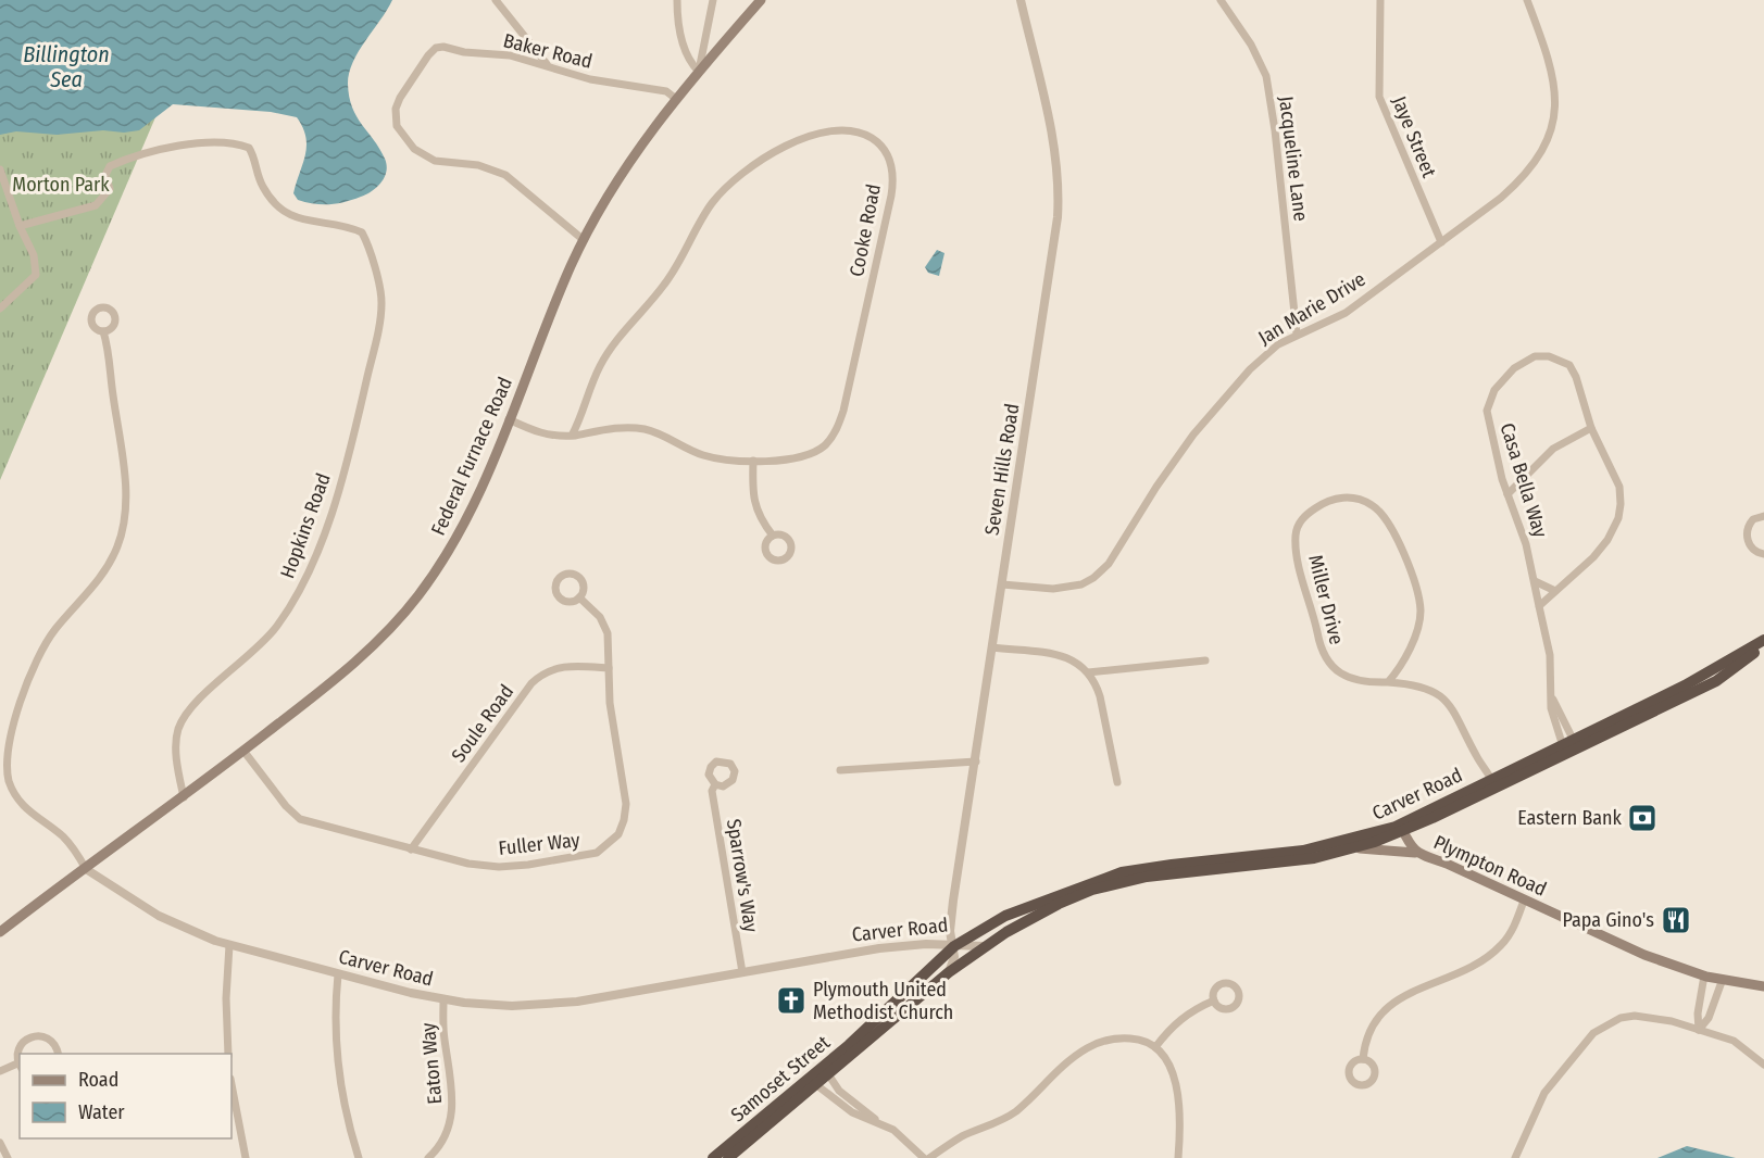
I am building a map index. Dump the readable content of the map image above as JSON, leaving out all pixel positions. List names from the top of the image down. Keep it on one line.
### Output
{"streets":{"highway":["Carver Road","Samoset Street"],"main road":["Federal Furnace Road","Plympton Road"],"street":["Baker Road","Jaye Street","Jacqueline Lane","Cooke Road","Jan Marie Drive","Seven Hills Road","Casa Bella Way","Hopkins Road","Miller Drive","Soule Road","Fuller Way","Sparrow's Way","Eaton Way"]},"crossings":[["Baker Road","Federal Furnace Road"],["Jaye Street","Jan Marie Drive"],["Jacqueline Lane","Jan Marie Drive"],["Cooke Road","Federal Furnace Road"],["Jan Marie Drive","Seven Hills Road"],["Federal Furnace Road","Hopkins Road"],["Federal Furnace Road","Carver Road"],["Federal Furnace Road","Fuller Way"],["Seven Hills Road","Carver Road"],["Seven Hills Road","Samoset Street"],["Casa Bella Way","Carver Road"],["Miller Drive","Carver Road"],["Soule Road","Fuller Way"],["Carver Road","Plympton Road"],["Carver Road","Sparrow's Way"],["Carver Road","Eaton Way"],["Carver Road","Samoset Street"]],"water":["Billington Sea"],"parks":["Morton Park"],"places":{"bank":["Eastern Bank"],"restaurant":["Papa Gino's"],"church":["Plymouth United Methodist Church"]},"legend":["Road","Water"]}
